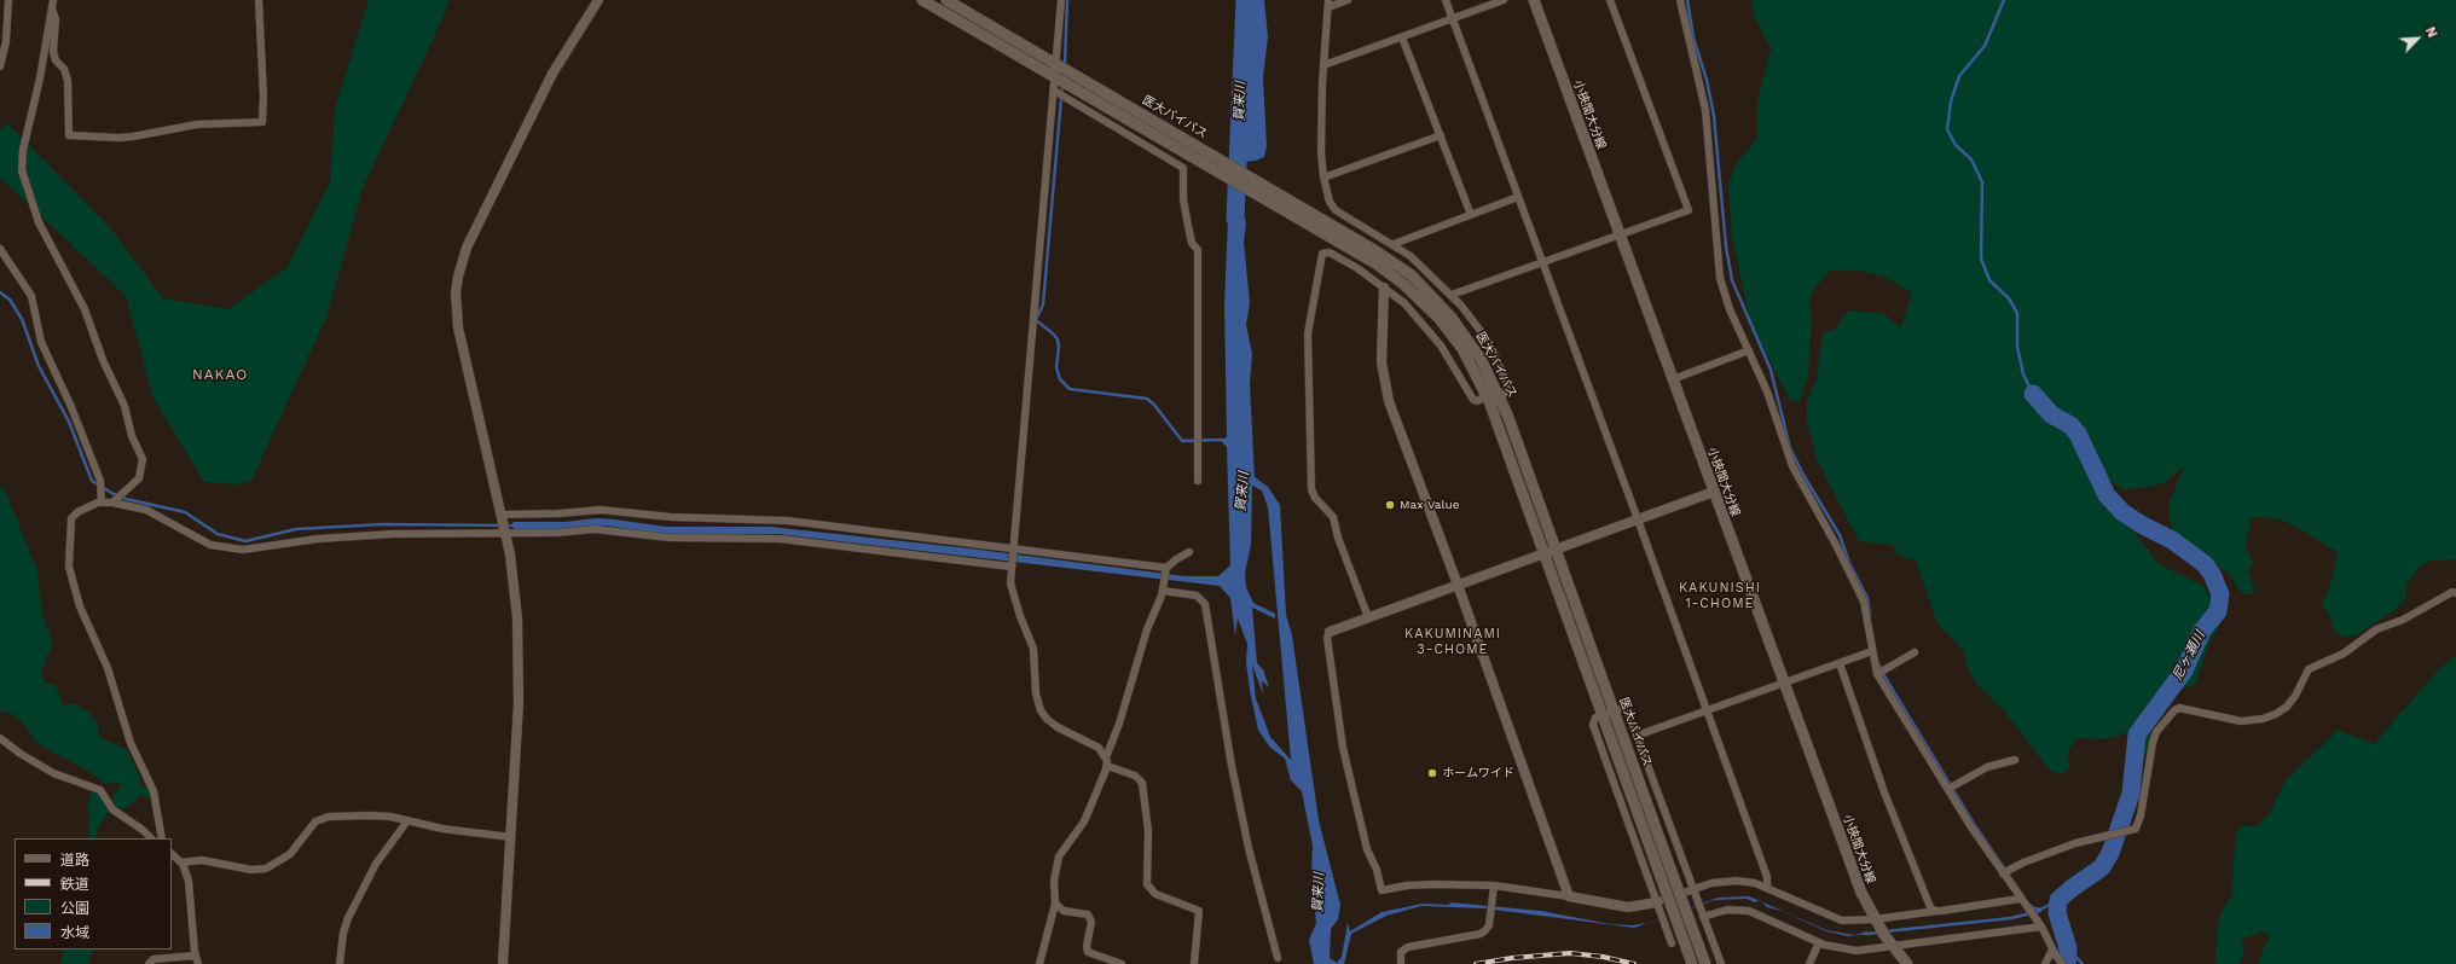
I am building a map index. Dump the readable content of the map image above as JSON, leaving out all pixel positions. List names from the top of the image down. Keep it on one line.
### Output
{"streets":{"main road":["小挾間大分線","医大バイパス"]},"districts":["NAKAO","KAKUNISHI 1-CHOME","KAKUMINAMI 3-CHOME"],"water":["賀来川","尼ヶ瀬川"],"places":["Max Value","ホームワイド"],"legend":["道路","鉄道","公園","水域"],"north":"top right"}
